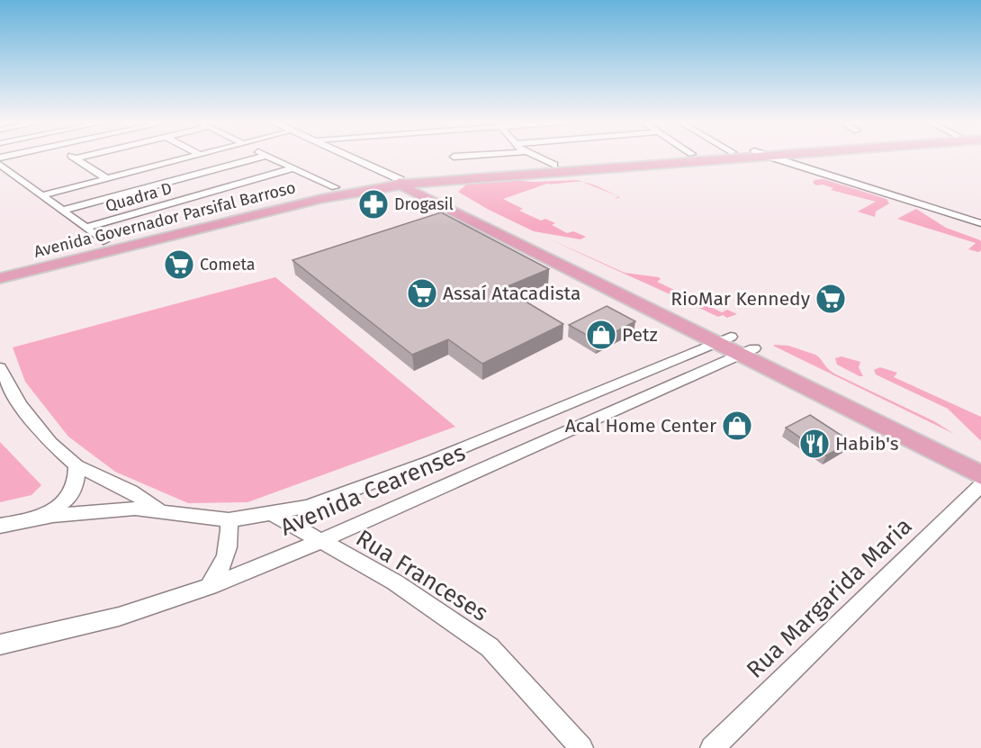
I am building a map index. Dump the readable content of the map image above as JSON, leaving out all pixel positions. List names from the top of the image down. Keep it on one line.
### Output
{"streets":{"main road":["Avenida Governador Parsifal Barroso"],"street":["Quadra D","Avenida Cearenses","Rua Franceses","Rua Margarida Maria"]},"crossings":[["Avenida Cearenses","Rua Franceses"]],"places":{"pharmacy":["Drogasil"],"supermarket":["Cometa","Assaí Atacadista","RioMar Kennedy"],"shop":["Petz","Acal Home Center"],"restaurant":["Habib's"]}}
